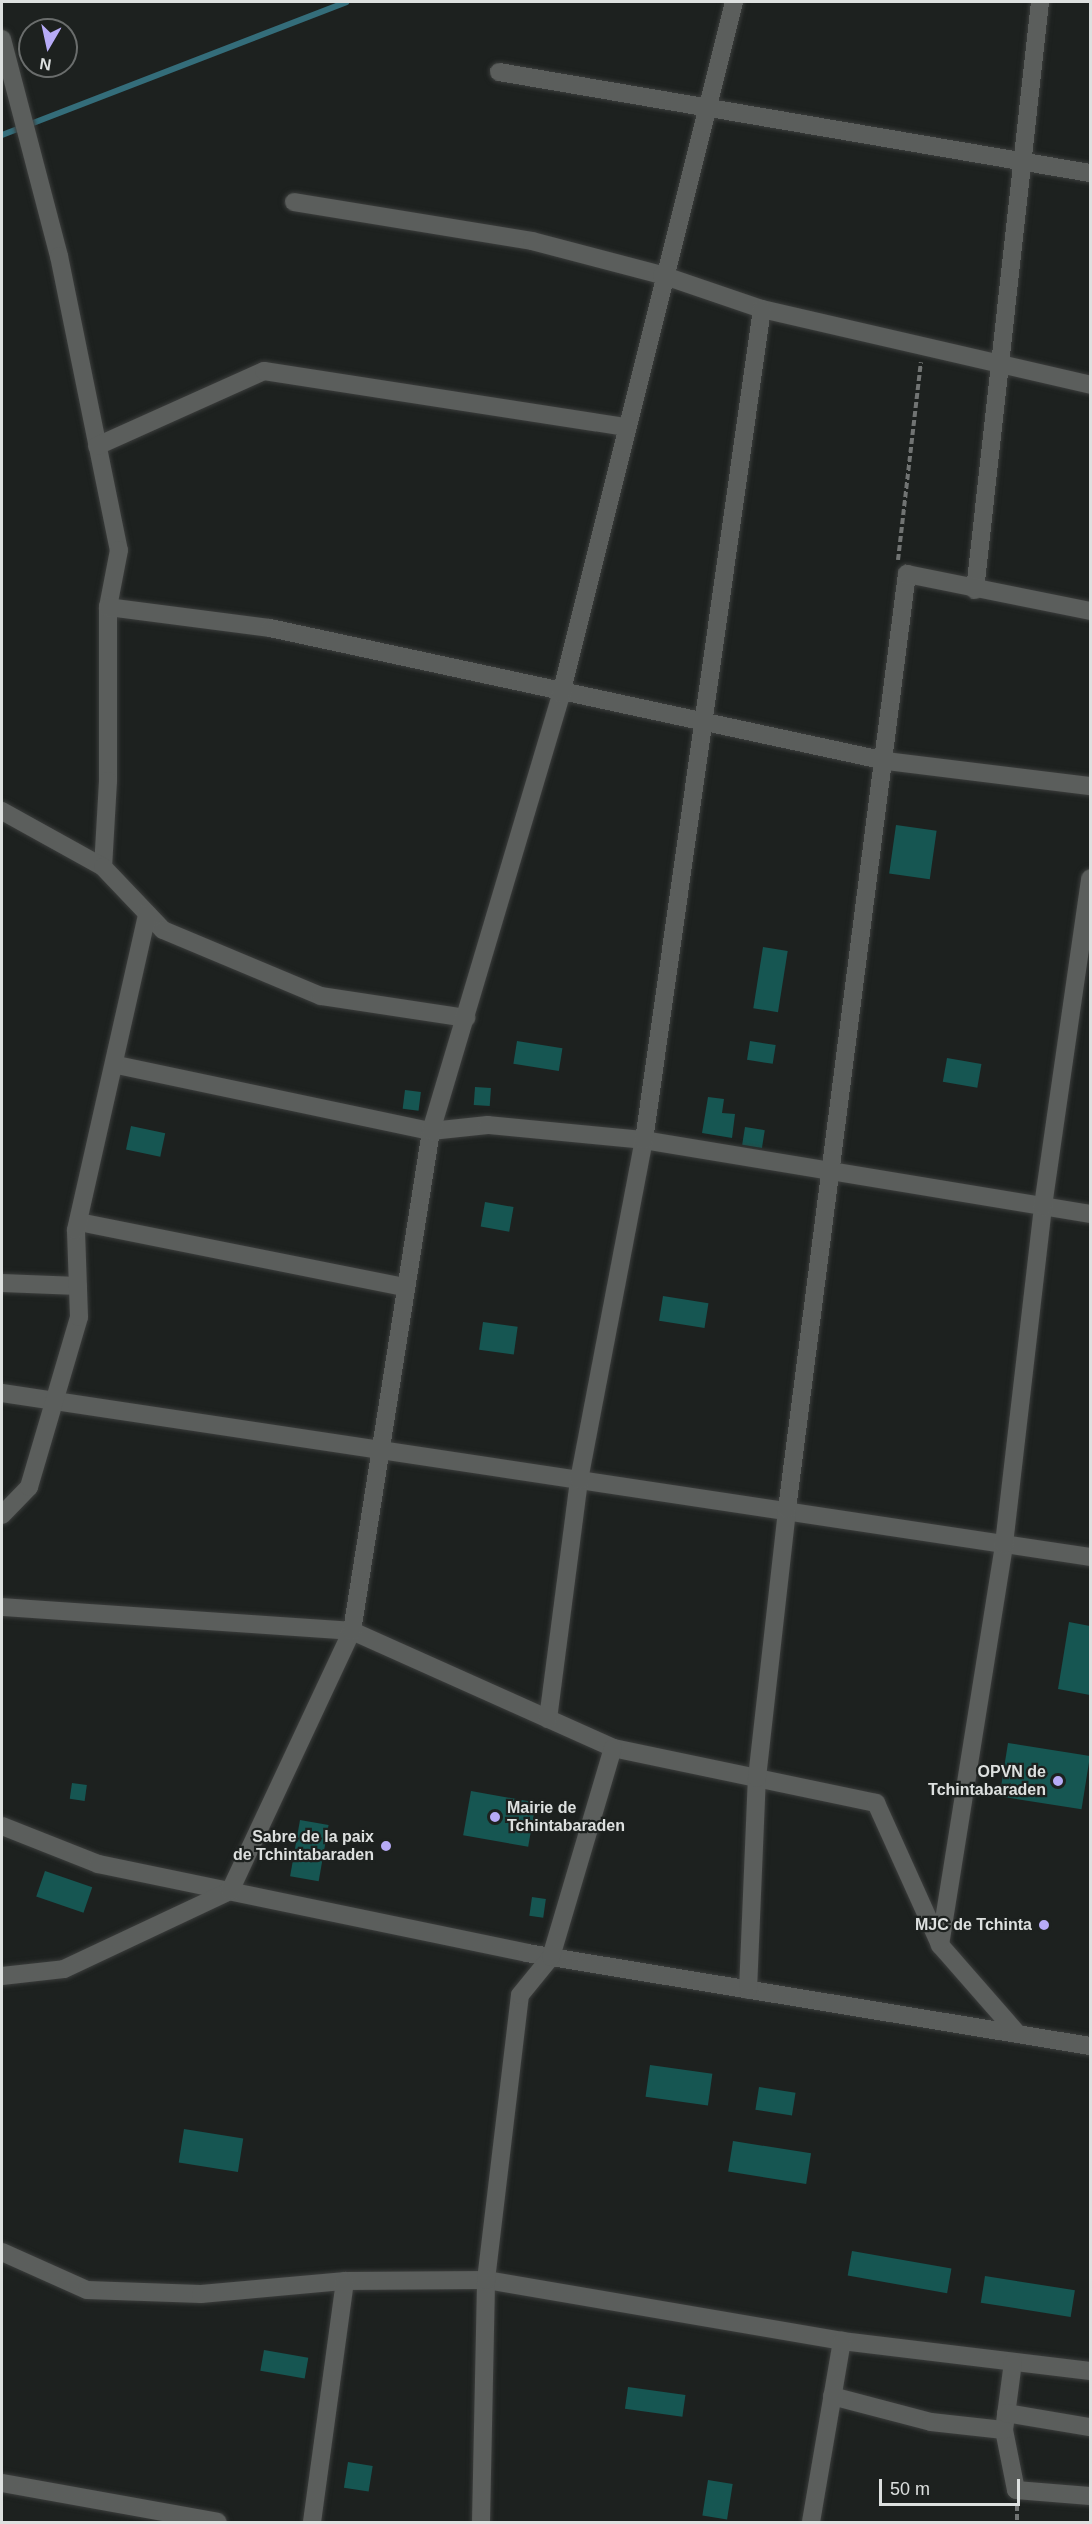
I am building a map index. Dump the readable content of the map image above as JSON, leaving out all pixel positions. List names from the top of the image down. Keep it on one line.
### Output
{"places":["OPVN de Tchintabaraden","Mairie de Tchintabaraden","Sabre de la paix de Tchintabaraden","MJC de Tchinta"],"scale_bar":"50 m","north":"bottom"}
